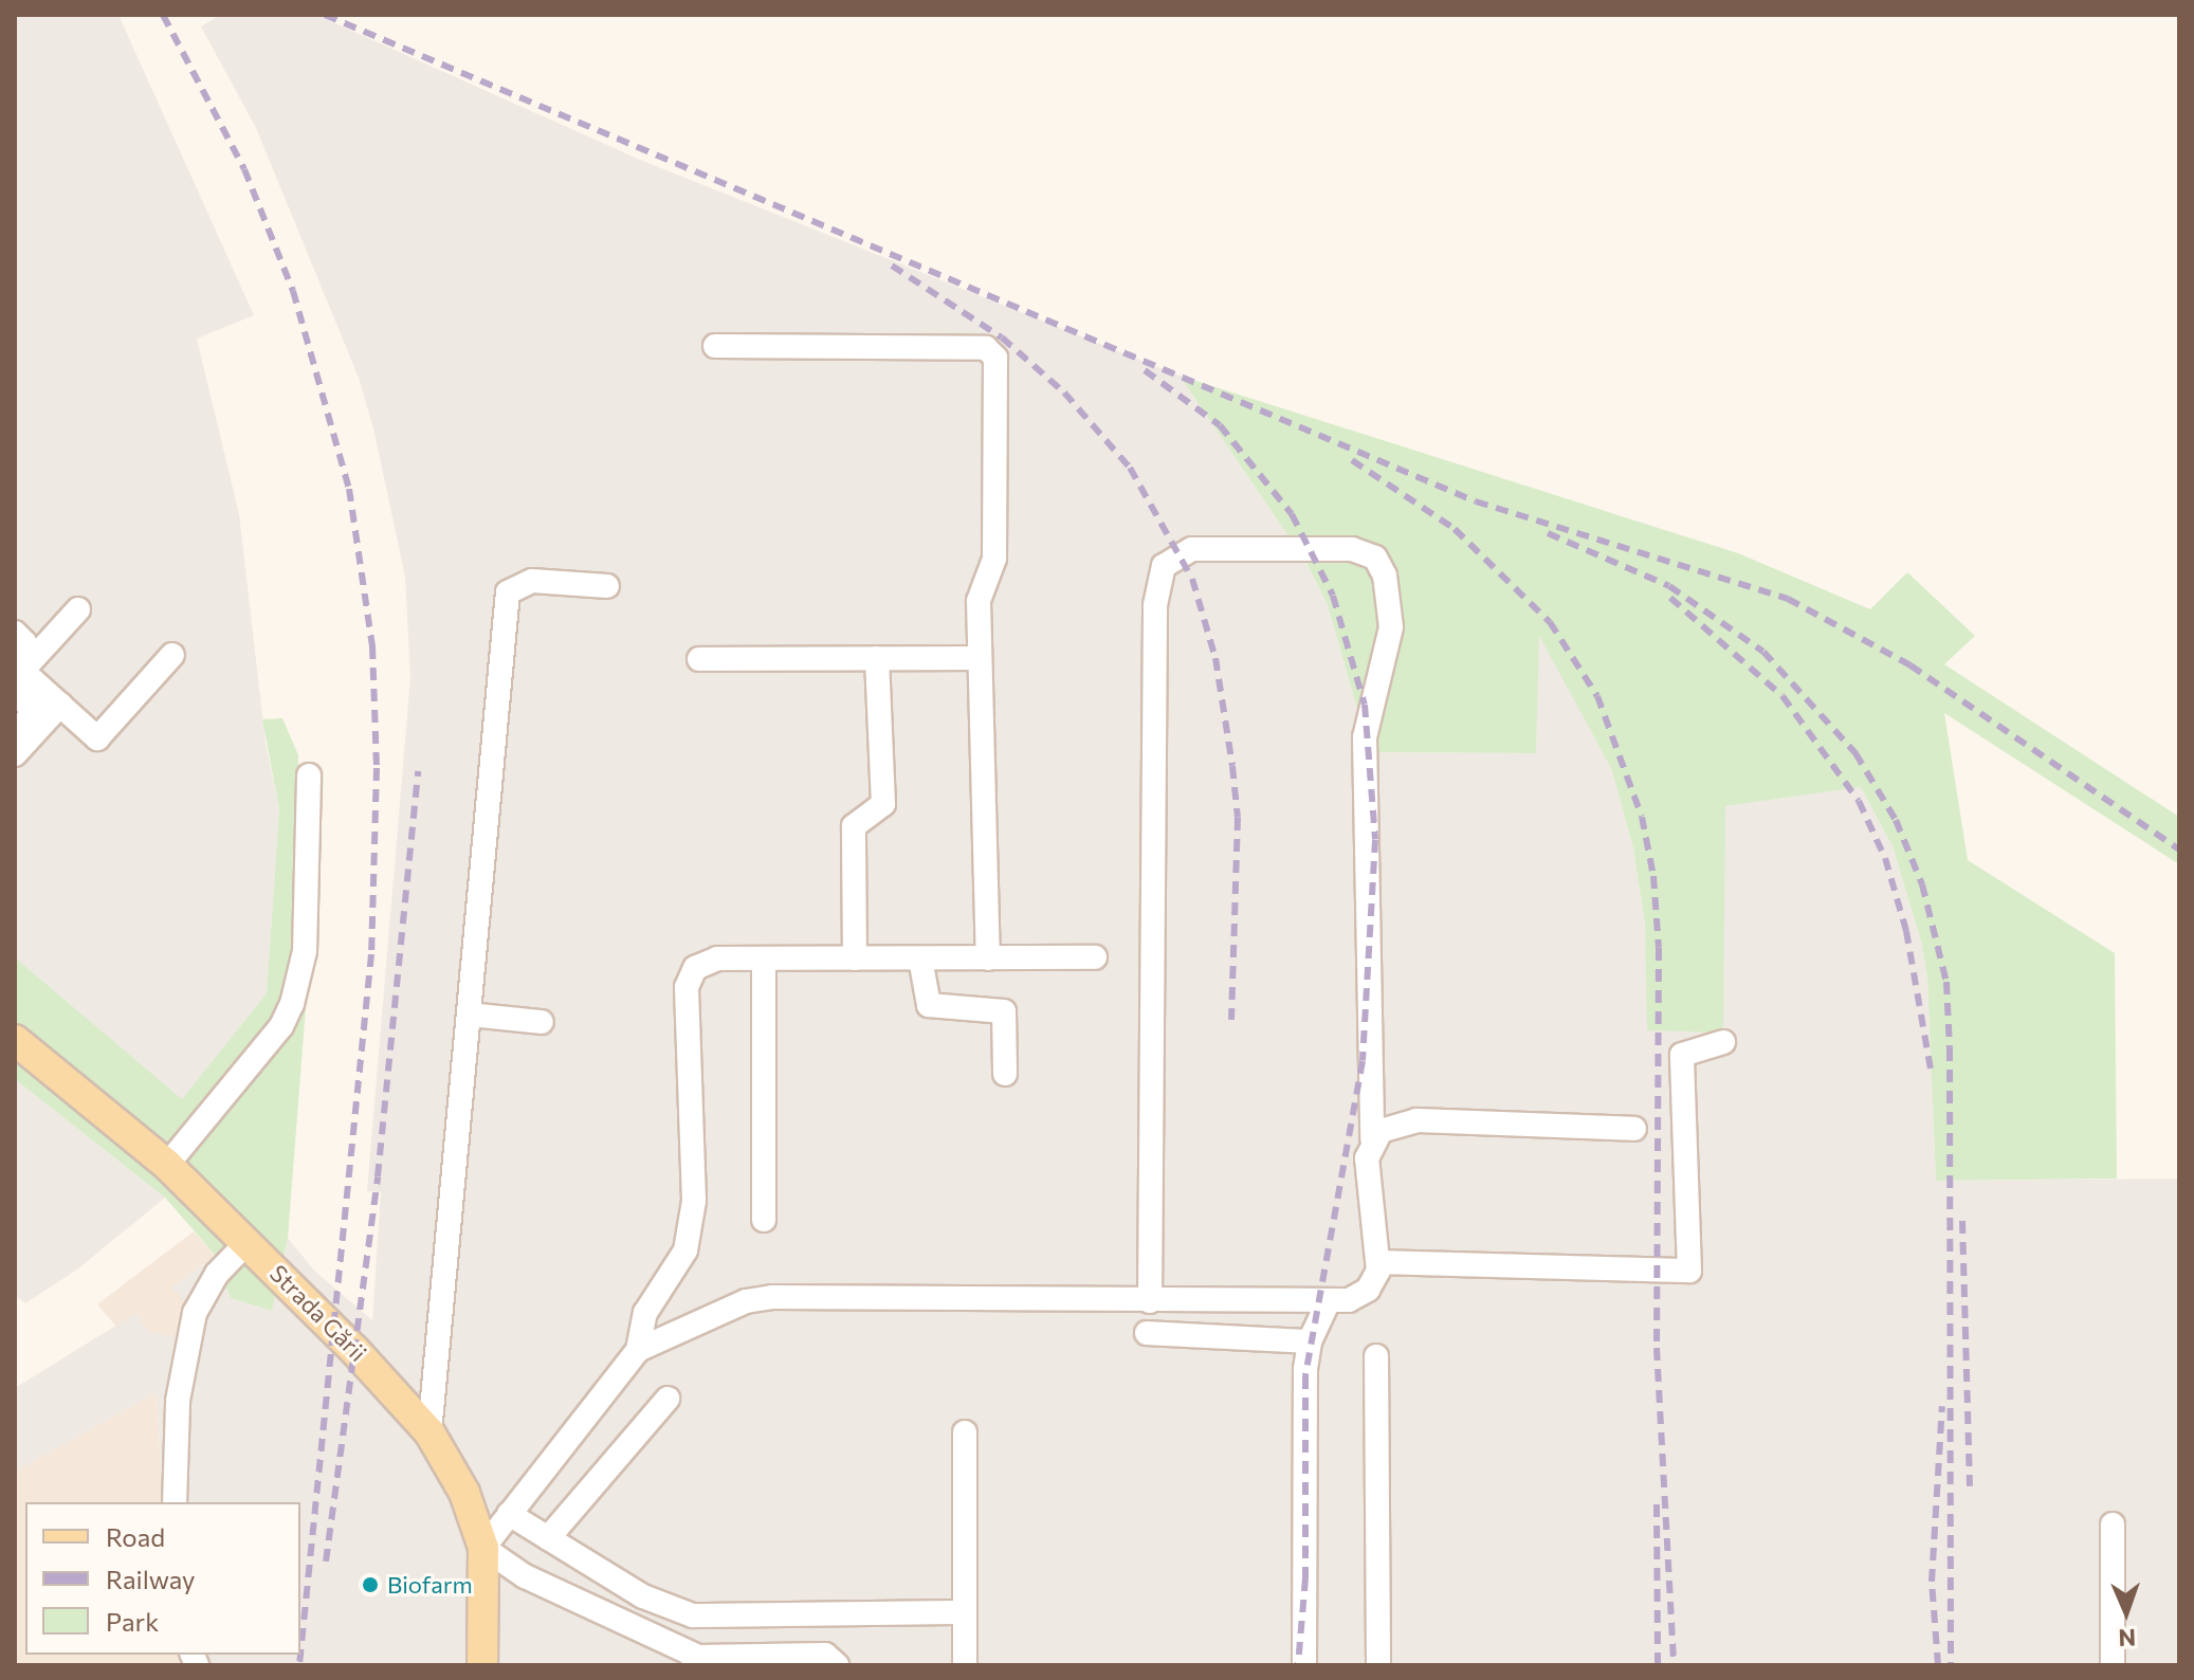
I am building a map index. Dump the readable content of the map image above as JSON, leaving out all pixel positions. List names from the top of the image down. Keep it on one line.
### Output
{"streets":{"main road":["Strada Gării"]},"places":["Biofarm"],"legend":["Road","Railway","Park"],"north":"bottom"}
